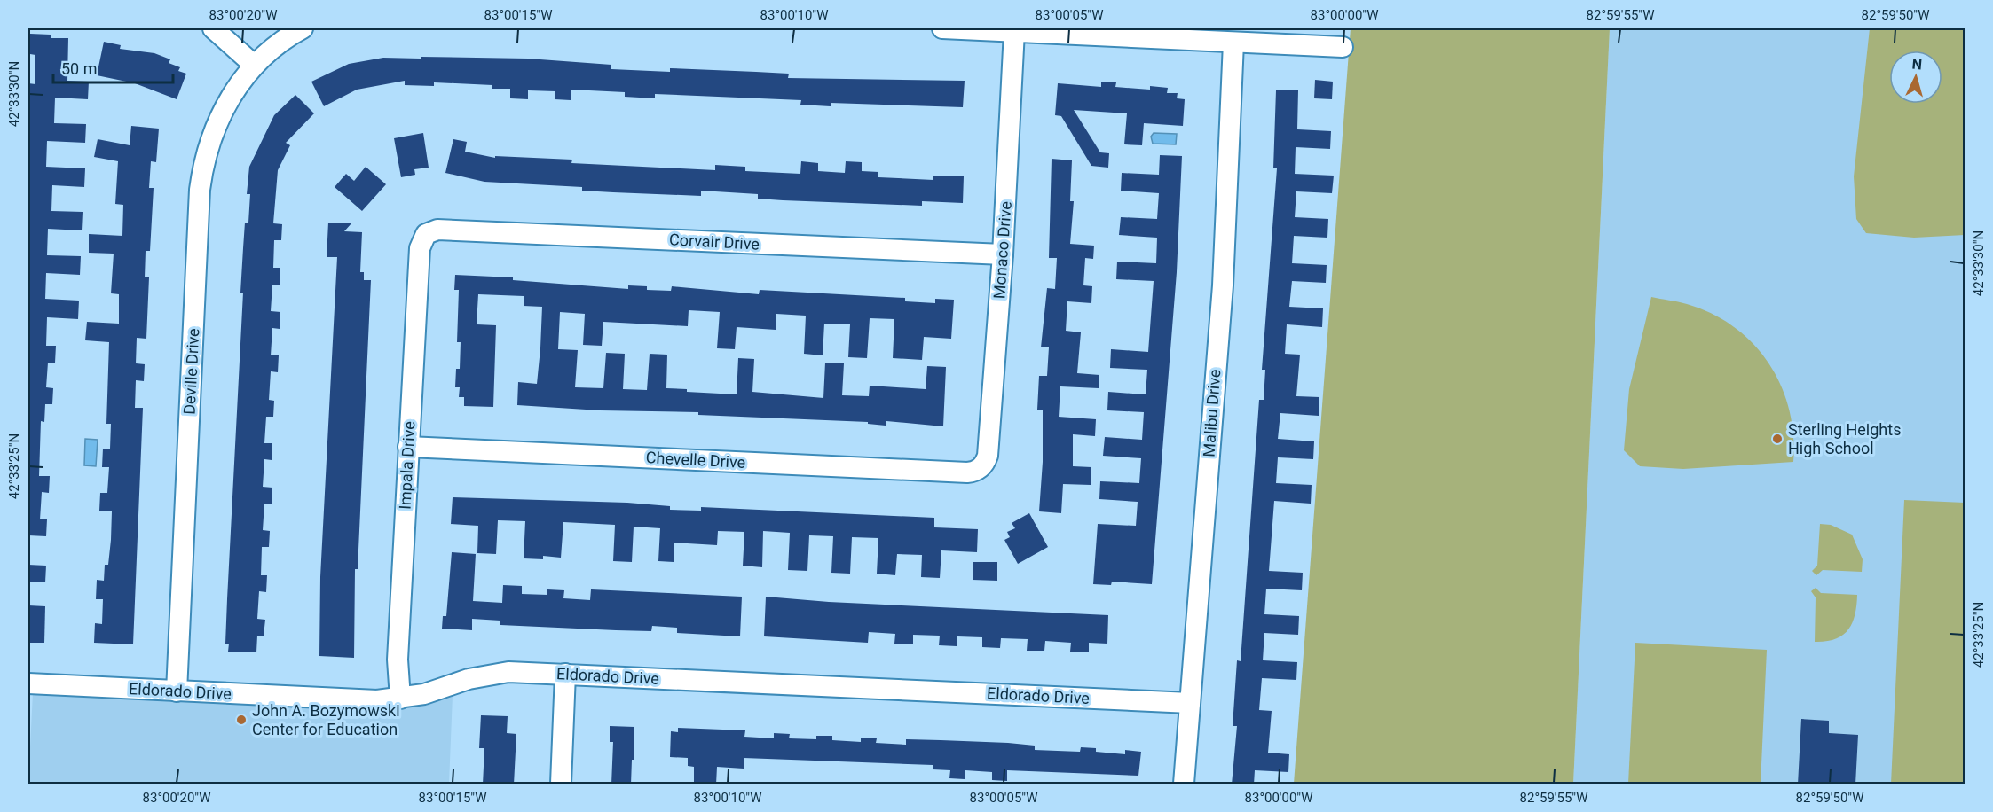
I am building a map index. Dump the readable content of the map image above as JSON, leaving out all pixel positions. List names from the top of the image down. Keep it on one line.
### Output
{"streets":{"street":["Corvair Drive","Monaco Drive","Deville Drive","Malibu Drive","Chevelle Drive","Impala Drive","Eldorado Drive"]},"crossings":[["Corvair Drive","Monaco Drive"],["Corvair Drive","Impala Drive"],["Monaco Drive","Chevelle Drive"],["Deville Drive","Eldorado Drive"],["Malibu Drive","Eldorado Drive"],["Chevelle Drive","Impala Drive"],["Impala Drive","Eldorado Drive"]],"places":["Sterling Heights High School","John A. Bozymowski Center for Education"],"scale_bar":"50 m","north":"top","coordinates":["83°00'20\"W","83°00'15\"W","83°00'10\"W","83°00'05\"W","83°00'00\"W","82°59'55\"W","82°59'50\"W","42°33'30\"N","42°33'25\"N"]}
